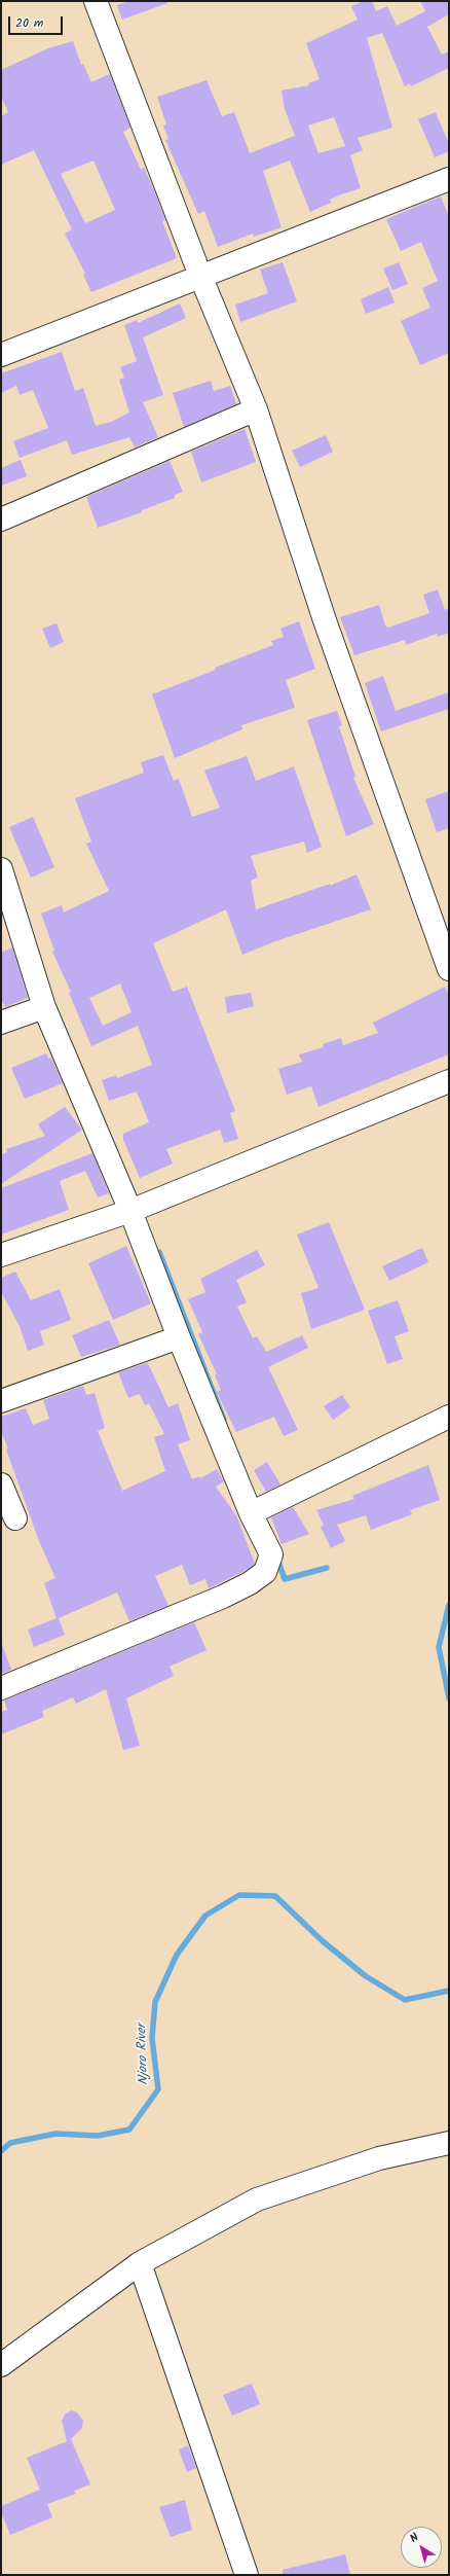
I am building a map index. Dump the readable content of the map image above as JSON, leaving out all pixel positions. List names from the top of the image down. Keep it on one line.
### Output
{"water":["Njoro River"],"scale_bar":"20 m","north":"top left"}
